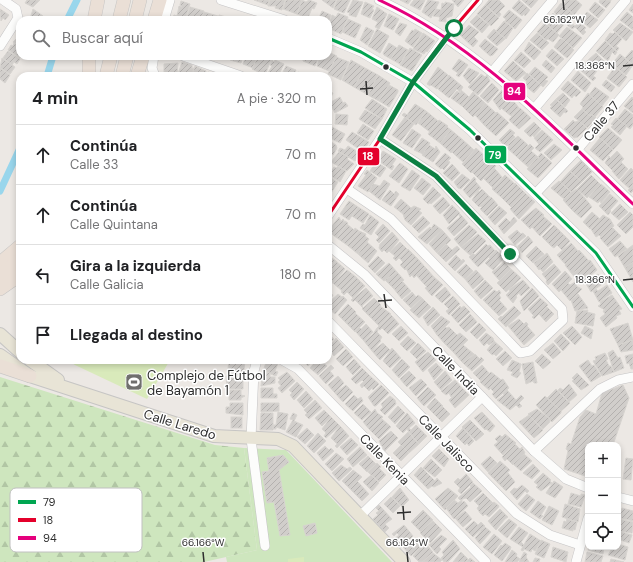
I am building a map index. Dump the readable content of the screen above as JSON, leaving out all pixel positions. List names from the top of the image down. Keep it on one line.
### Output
{"streets":{"main road":["Calle Laredo"],"street":["Calle 37","Calle India","Calle Jalisco","Calle Kenia"]},"places":{"sports":["Complejo de Fútbol de Bayamón 1"]},"lines":["transit line 18","transit line 94","transit line 79"],"legend":["79","18","94"],"page":{"search":"Buscar aquí","heading":["4 min","A pie · 320 m"],"list":[["Continúa","Calle 33","70 m"],["Continúa","Calle Quintana","70 m"],["Gira a la izquierda","Calle Galicia","180 m"],"Llegada al destino"],"map_buttons":["+","−"]},"coordinates":["66.162°W","18.368°N","18.366°N","66.166°W","66.164°W"]}
